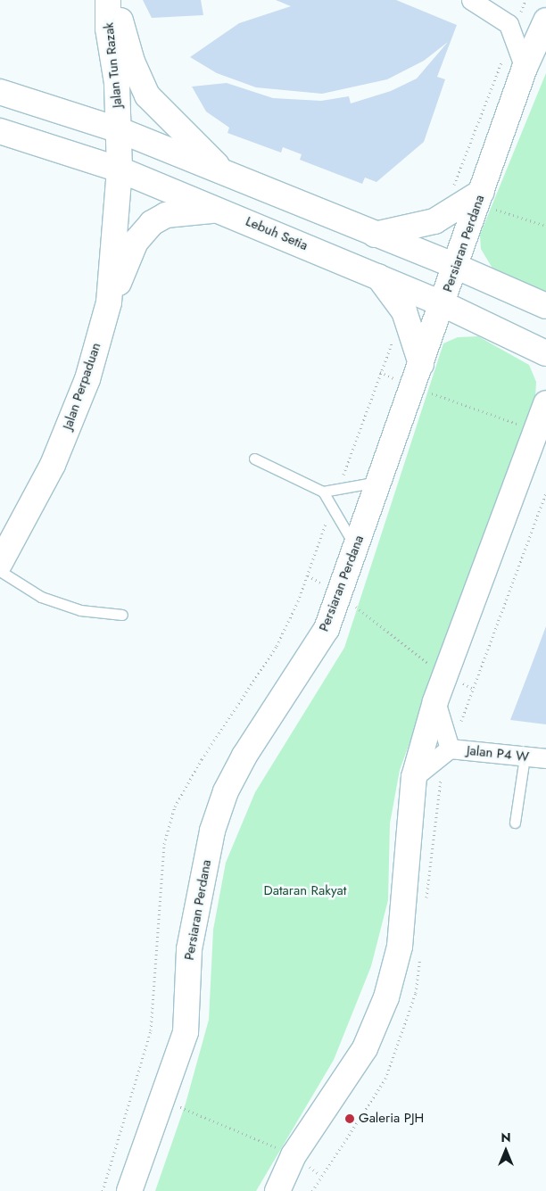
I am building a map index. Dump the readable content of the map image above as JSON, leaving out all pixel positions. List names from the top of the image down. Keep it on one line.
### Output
{"streets":{"main road":["Jalan Tun Razak","Lebuh Setia","Persiaran Perdana","Jalan Perpaduan"],"street":["Jalan P4 W"]},"crossings":[["Jalan Tun Razak","Lebuh Setia"],["Jalan Tun Razak","Jalan Perpaduan"],["Lebuh Setia","Persiaran Perdana"],["Lebuh Setia","Jalan Perpaduan"]],"parks":["Dataran Rakyat"],"places":["Galeria PJH"],"north":"top"}
